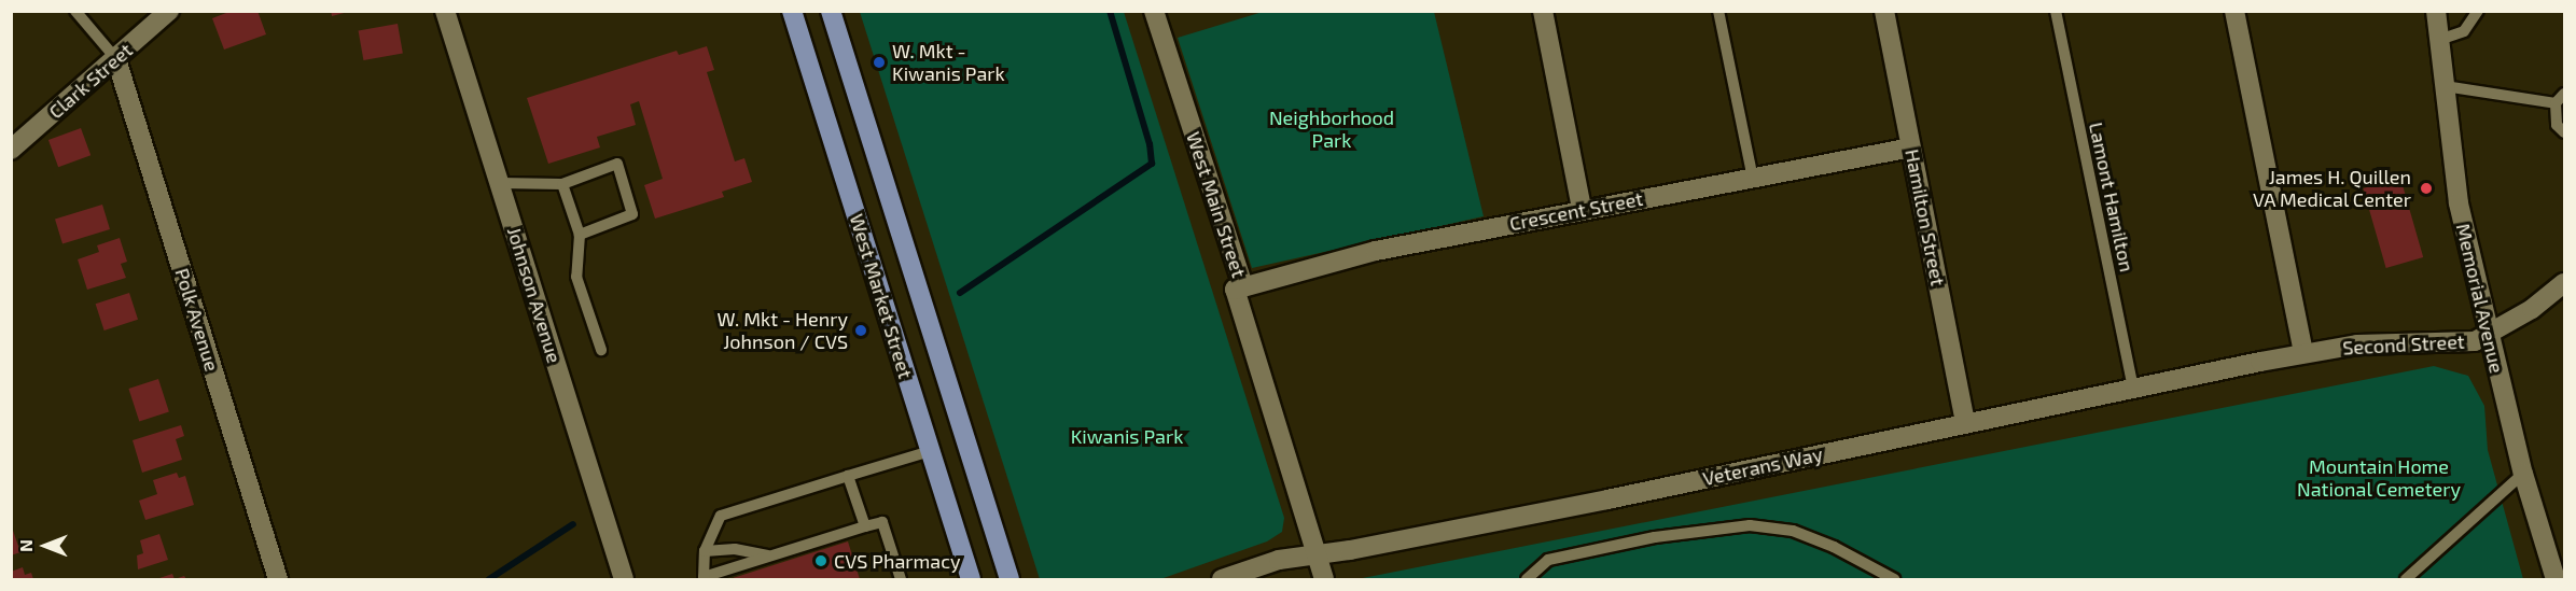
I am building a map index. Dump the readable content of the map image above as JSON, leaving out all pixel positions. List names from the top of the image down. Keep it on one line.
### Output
{"streets":{"main road":["West Market Street"],"street":["Clark Street","West Main Street","Crescent Street","Hamilton Street","Johnson Avenue","Memorial Avenue","Polk Avenue","Second Street","Veterans Way"],"lane":["Lamont Hamilton"]},"crossings":[["Clark Street","Polk Avenue"],["Lamont Hamilton","Veterans Way"],["West Main Street","Crescent Street"],["West Main Street","Veterans Way"],["Crescent Street","Hamilton Street"],["Hamilton Street","Veterans Way"],["Memorial Avenue","Second Street"],["Second Street","Veterans Way"]],"parks":["Neighborhood Park","Kiwanis Park","Mountain Home National Cemetery"],"places":["W. Mkt - Kiwanis Park","James H. Quillen VA Medical Center","W. Mkt - Henry Johnson / CVS","CVS Pharmacy"],"north":"left"}
